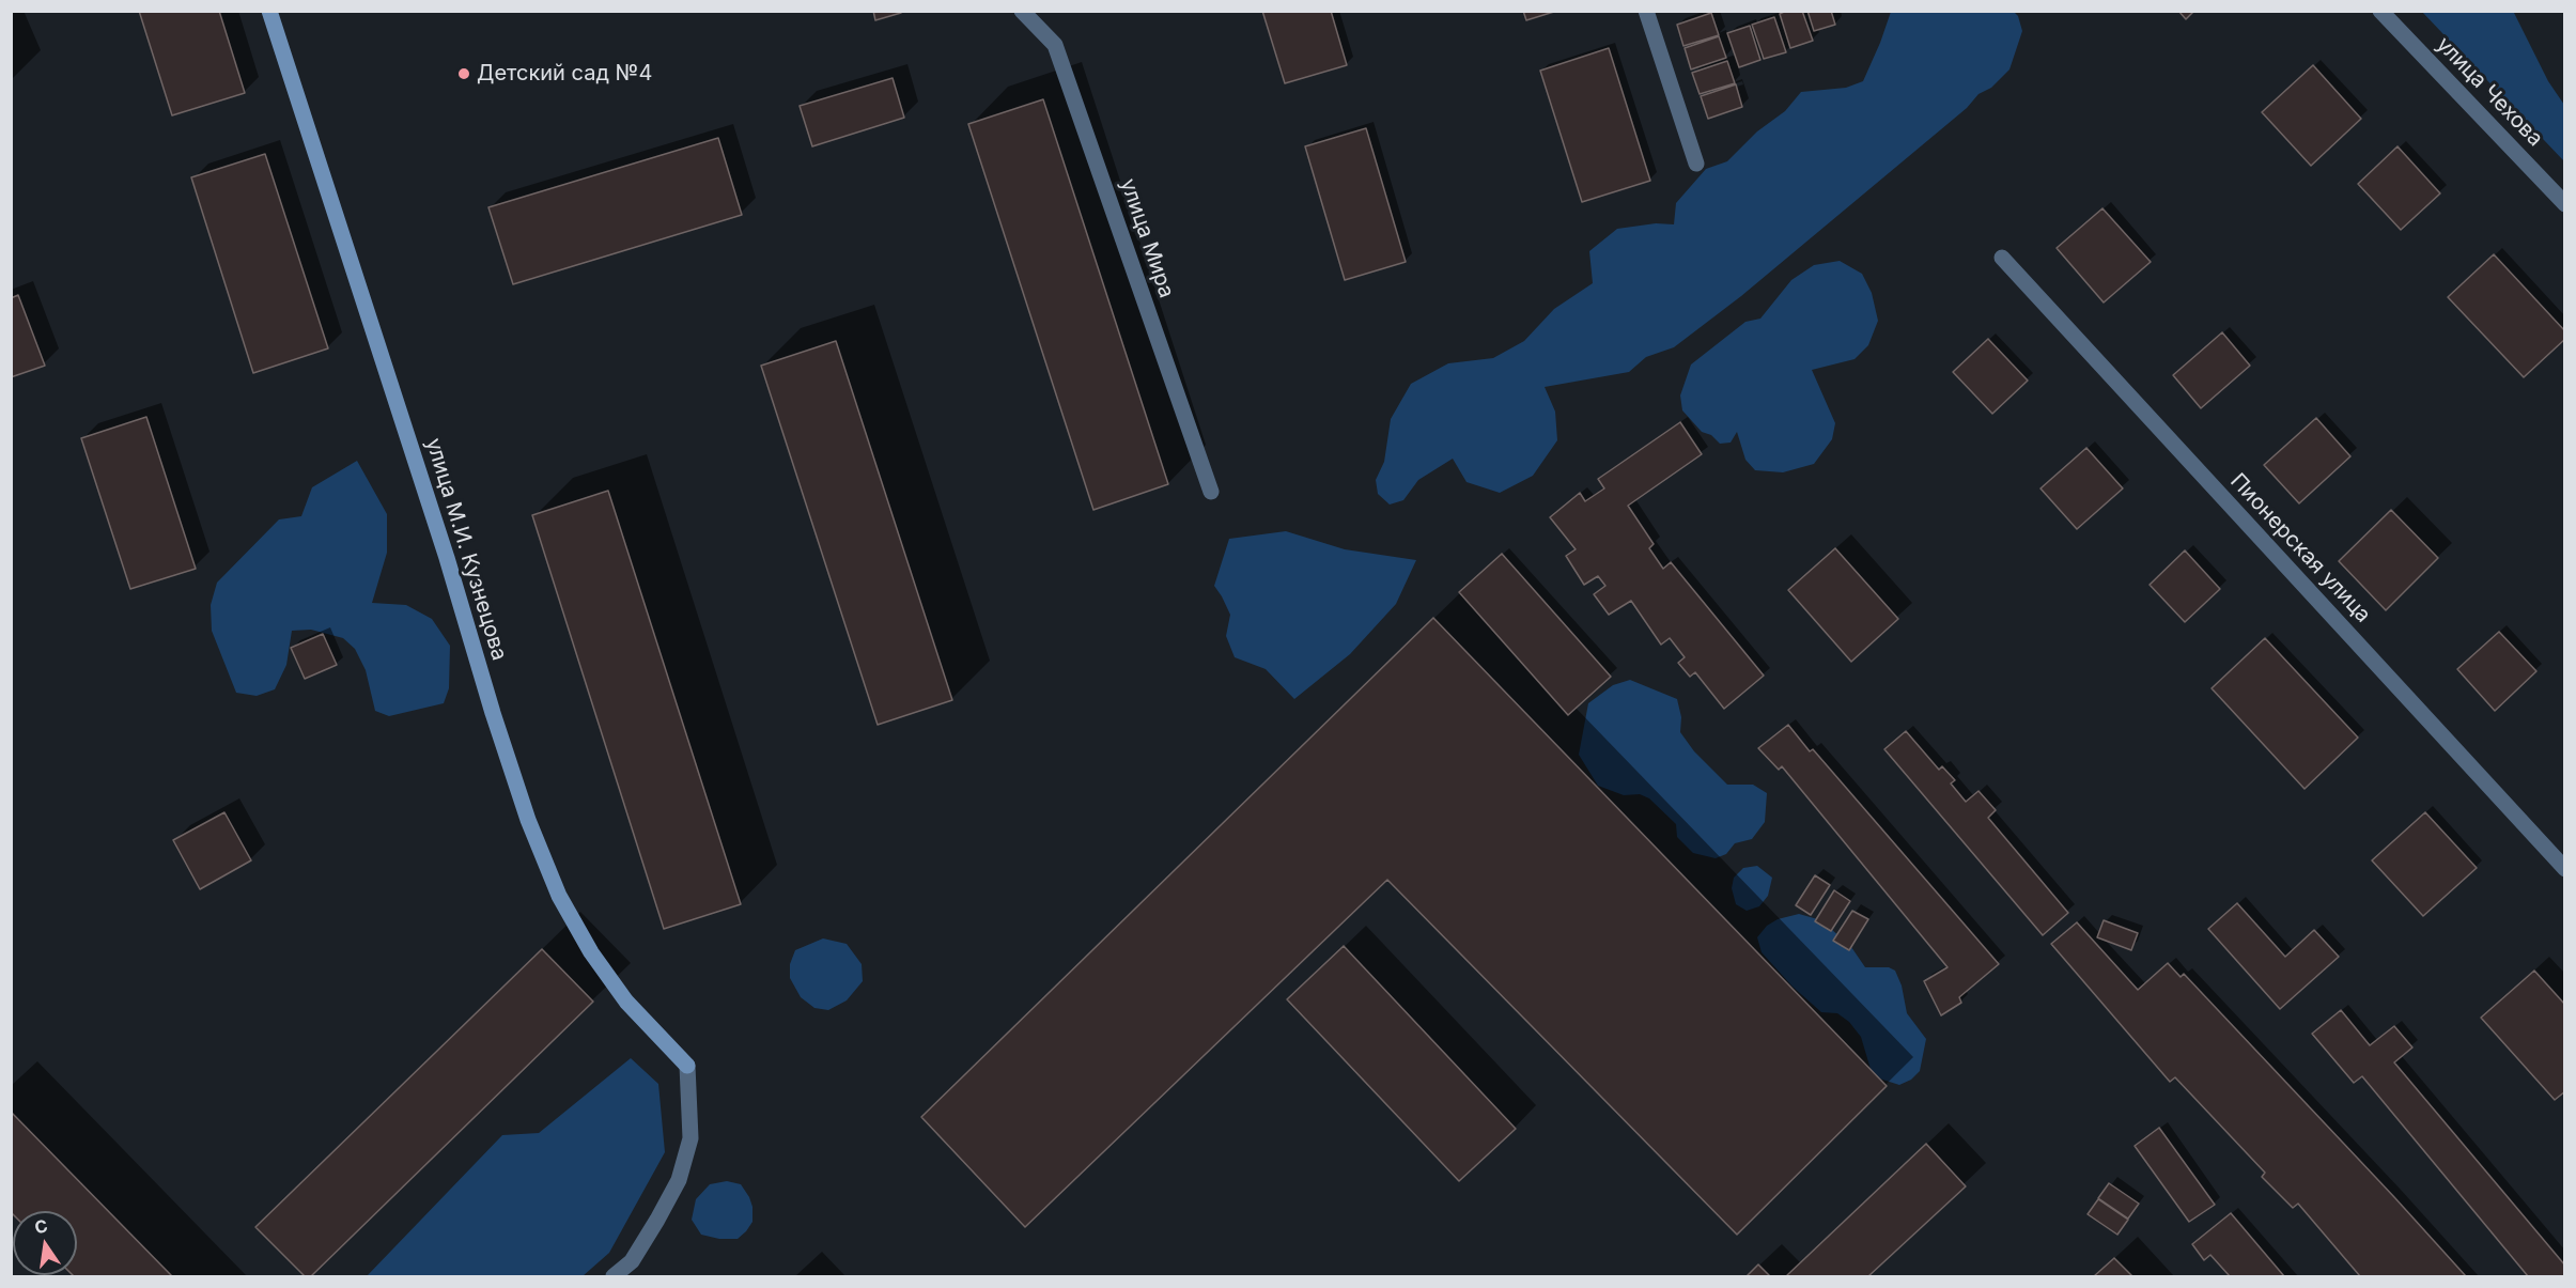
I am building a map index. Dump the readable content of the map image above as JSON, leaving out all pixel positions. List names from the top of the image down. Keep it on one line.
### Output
{"streets":{"street":["улица Чехова","улица Мира","Пионерская улица","улица М.И. Кузнецова"]},"places":["Детский сад №4"],"north":"top"}
